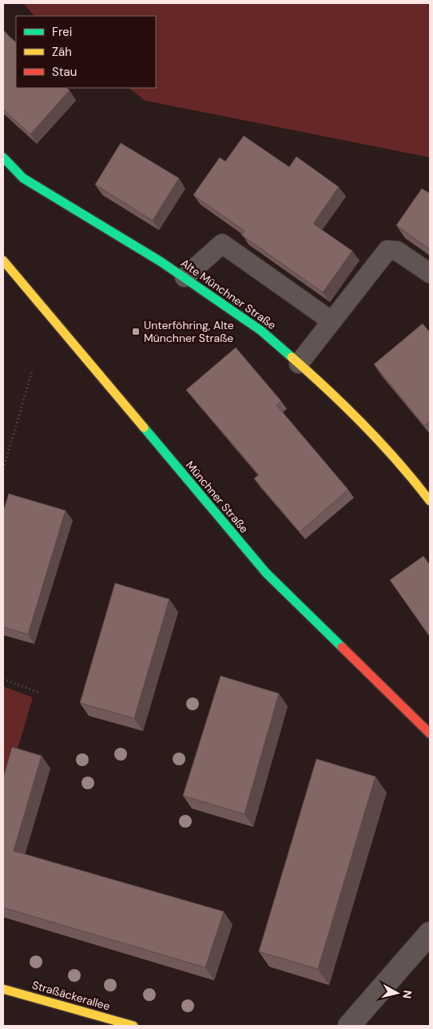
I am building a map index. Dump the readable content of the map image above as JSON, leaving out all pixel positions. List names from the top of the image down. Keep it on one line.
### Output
{"streets":{"street":["Alte Münchner Straße","Münchner Straße","Straßäckerallee"]},"places":{"transit":["Unterföhring, Alte Münchner Straße"]},"legend":["Frei","Zäh","Stau"],"north":"right"}
